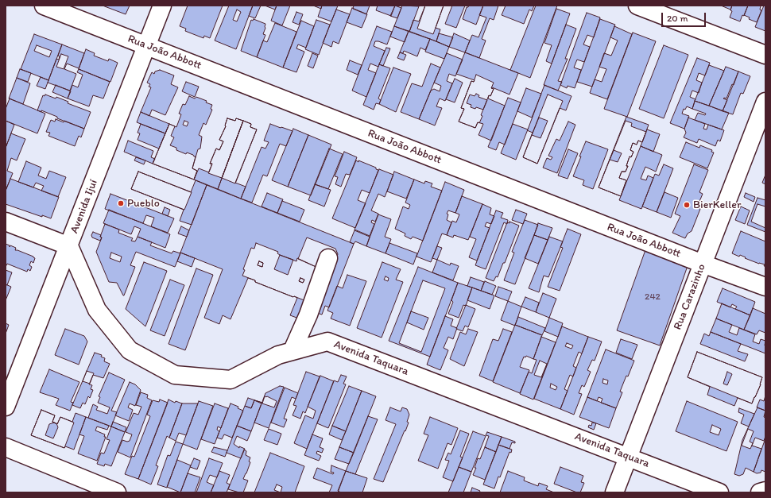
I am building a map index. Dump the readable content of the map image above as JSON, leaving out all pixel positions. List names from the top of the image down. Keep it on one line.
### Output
{"streets":{"street":["Rua João Abbott","Avenida Ijuí","Rua Carazinho","Avenida Taquara"]},"crossings":[["Rua João Abbott","Avenida Ijuí"],["Rua João Abbott","Rua Carazinho"],["Avenida Ijuí","Avenida Taquara"],["Rua Carazinho","Avenida Taquara"]],"places":["Pueblo","BierKeller"],"house_numbers":["242"],"scale_bar":"20 m"}
